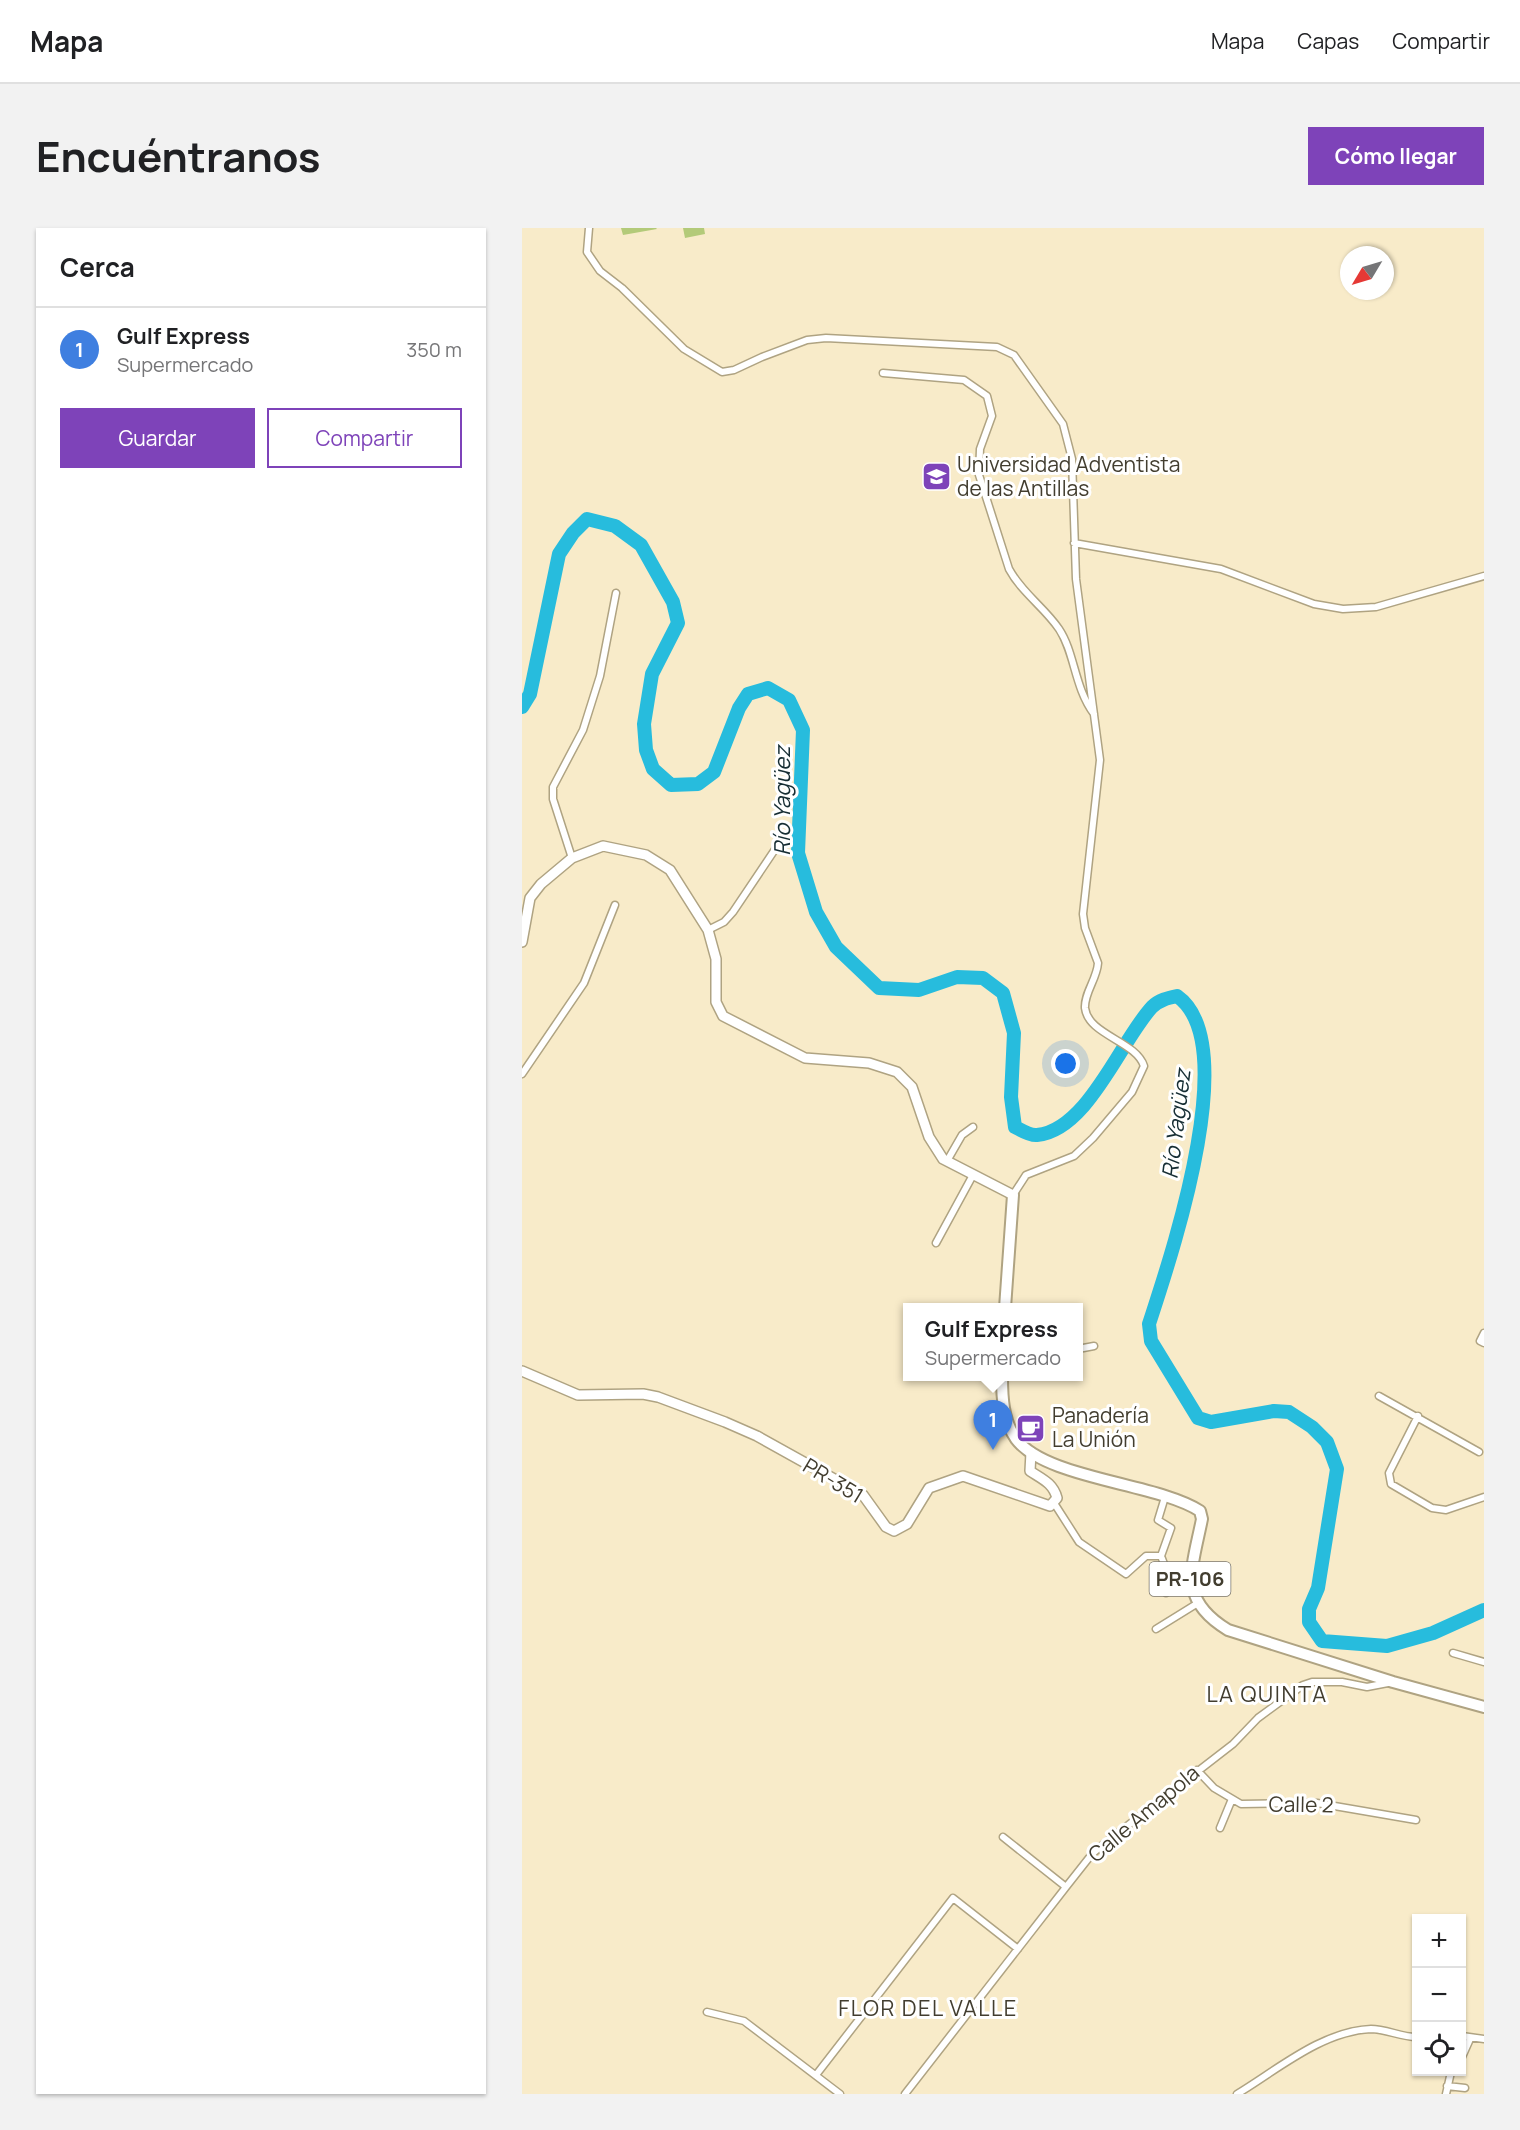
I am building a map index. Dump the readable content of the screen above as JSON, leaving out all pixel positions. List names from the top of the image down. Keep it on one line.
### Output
{"streets":{"main road":["PR-351","PR-106"],"street":["Calle 2","Calle Amapola"]},"crossings":[["PR-106","Calle Amapola"],["Calle 2","Calle Amapola"]],"districts":["LA QUINTA","FLOR DEL VALLE"],"water":["Río Yagüez"],"places":{"school or university":["Universidad Adventista de las Antillas"],"cafe":["Panadería La Unión"]},"north":"bottom left","page":{"header":"Mapa","nav":["Mapa","Capas","Compartir"],"title":"Encuéntranos","buttons":["Cómo llegar",["Guardar","Compartir"]],"heading":"Cerca","list":[{"mark":"1","name":"Gulf Express","note":"Supermercado","value":"350 m"}],"popup":["Gulf Express","Supermercado"],"pins":"1","map_buttons":["+","−"]}}
